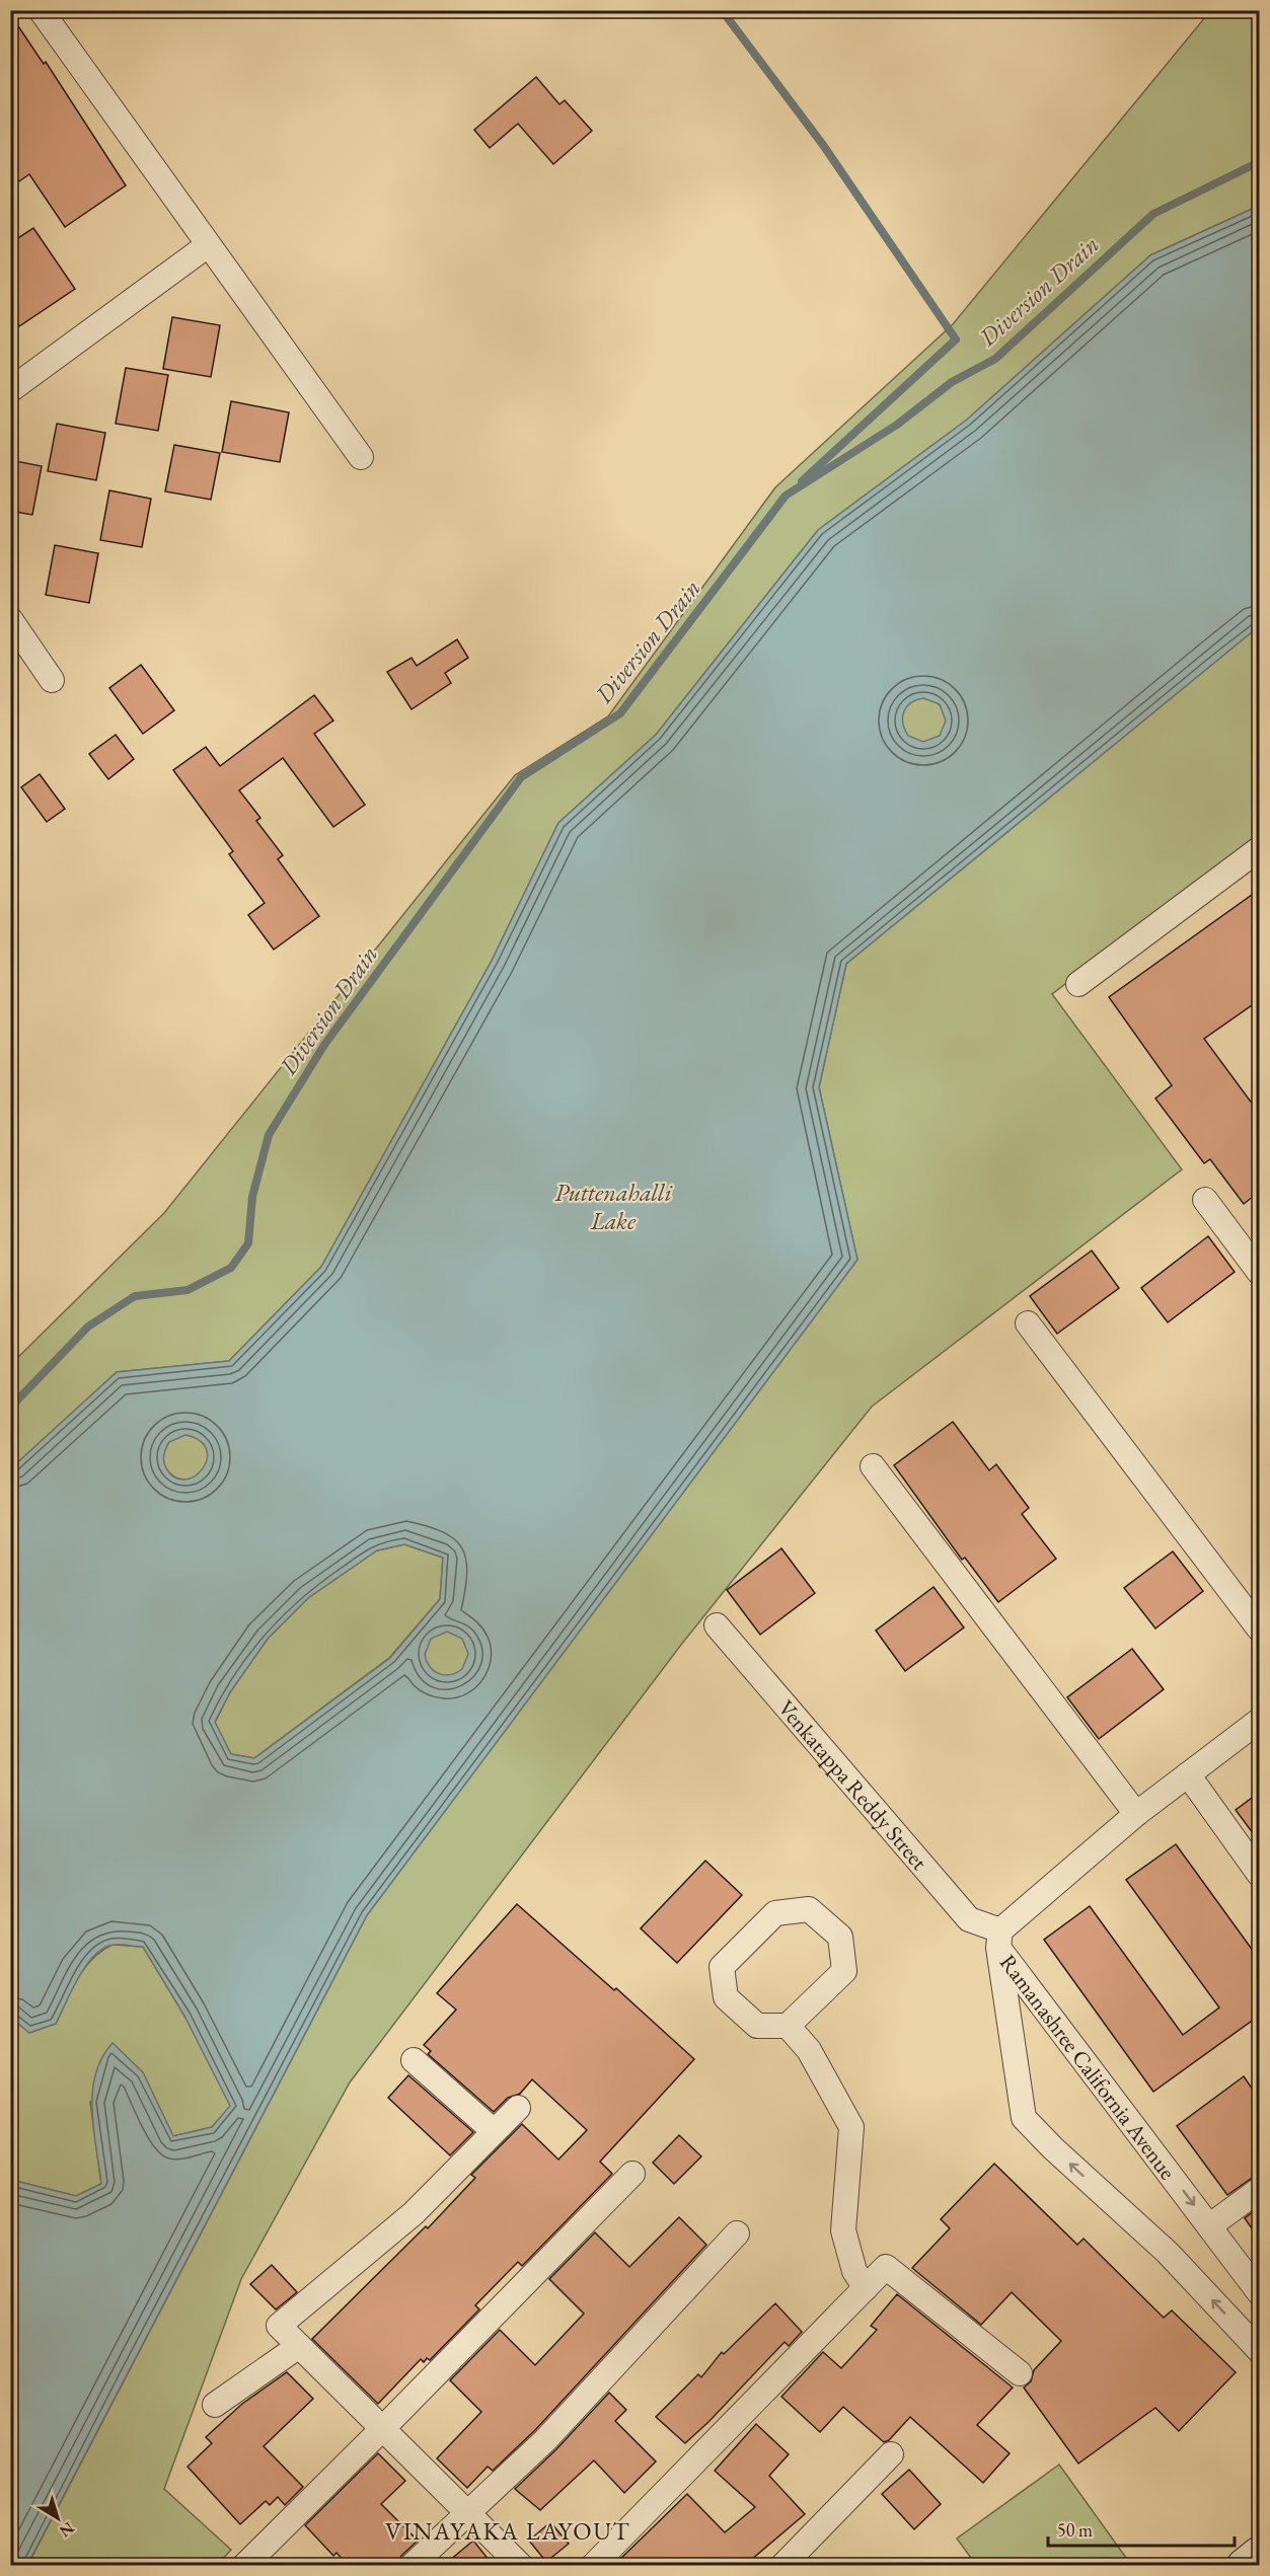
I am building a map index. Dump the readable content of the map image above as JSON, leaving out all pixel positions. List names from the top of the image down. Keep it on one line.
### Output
{"streets":{"street":["Venkatappa Reddy Street","Ramanashree California Avenue"]},"crossings":[["Venkatappa Reddy Street","Ramanashree California Avenue"]],"districts":["VINAYAKA LAYOUT"],"water":["Diversion Drain","Puttenahalli Lake"],"scale_bar":"50 m","north":"bottom right"}
